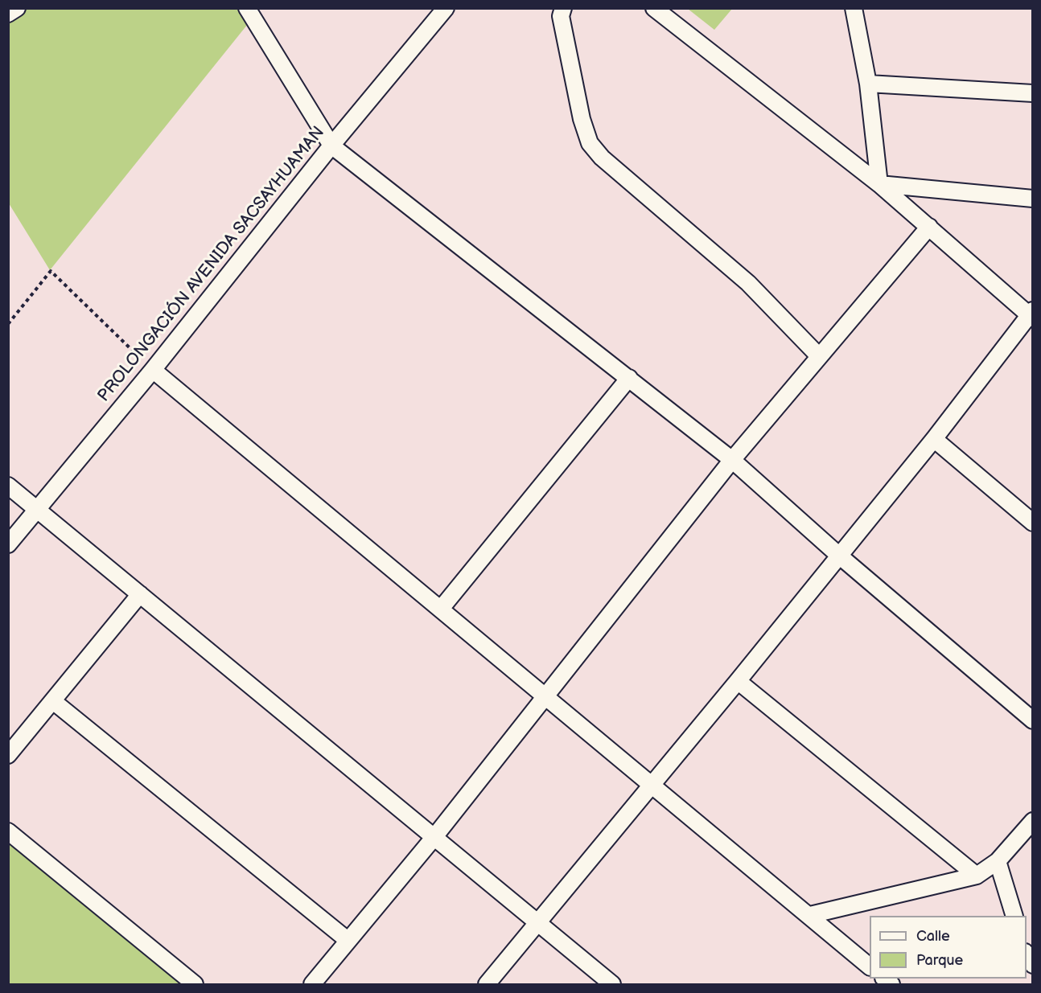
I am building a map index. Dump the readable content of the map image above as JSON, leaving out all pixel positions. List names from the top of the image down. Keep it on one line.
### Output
{"streets":{"street":["PROLONGACIÓN AVENIDA SACSAYHUAMAN"]},"legend":["Calle","Parque"]}
